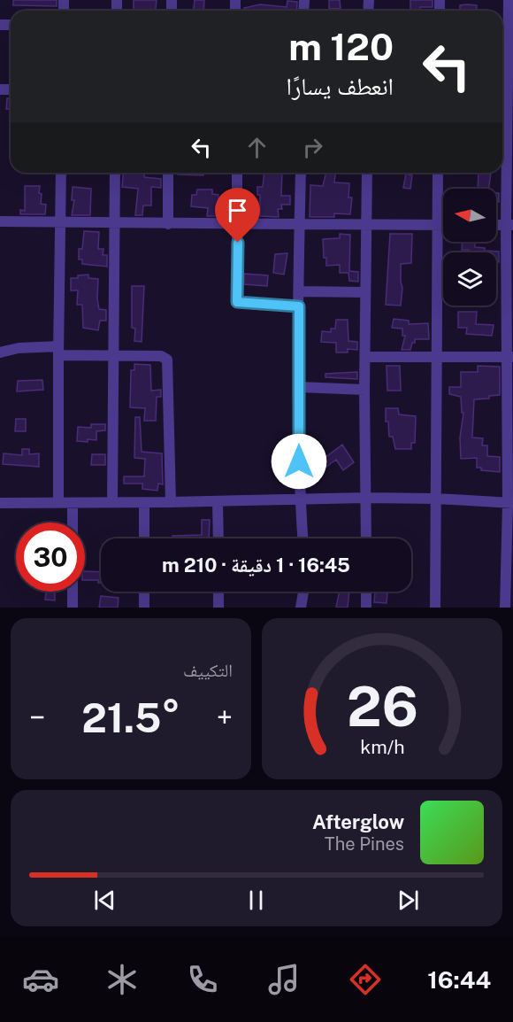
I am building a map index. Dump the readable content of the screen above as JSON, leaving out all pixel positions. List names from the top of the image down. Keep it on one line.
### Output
{"north":"left","page":{"turn":["120 m","انعطف يسارًا"],"limit":"30","trip":"16:45 · 1 دقيقة · 210 m","tile":"التكييف","heat":["−","21.5°","+"],"song":["Afterglow","The Pines"],"tabs":"16:44","gauge":["26","km/h"]}}
